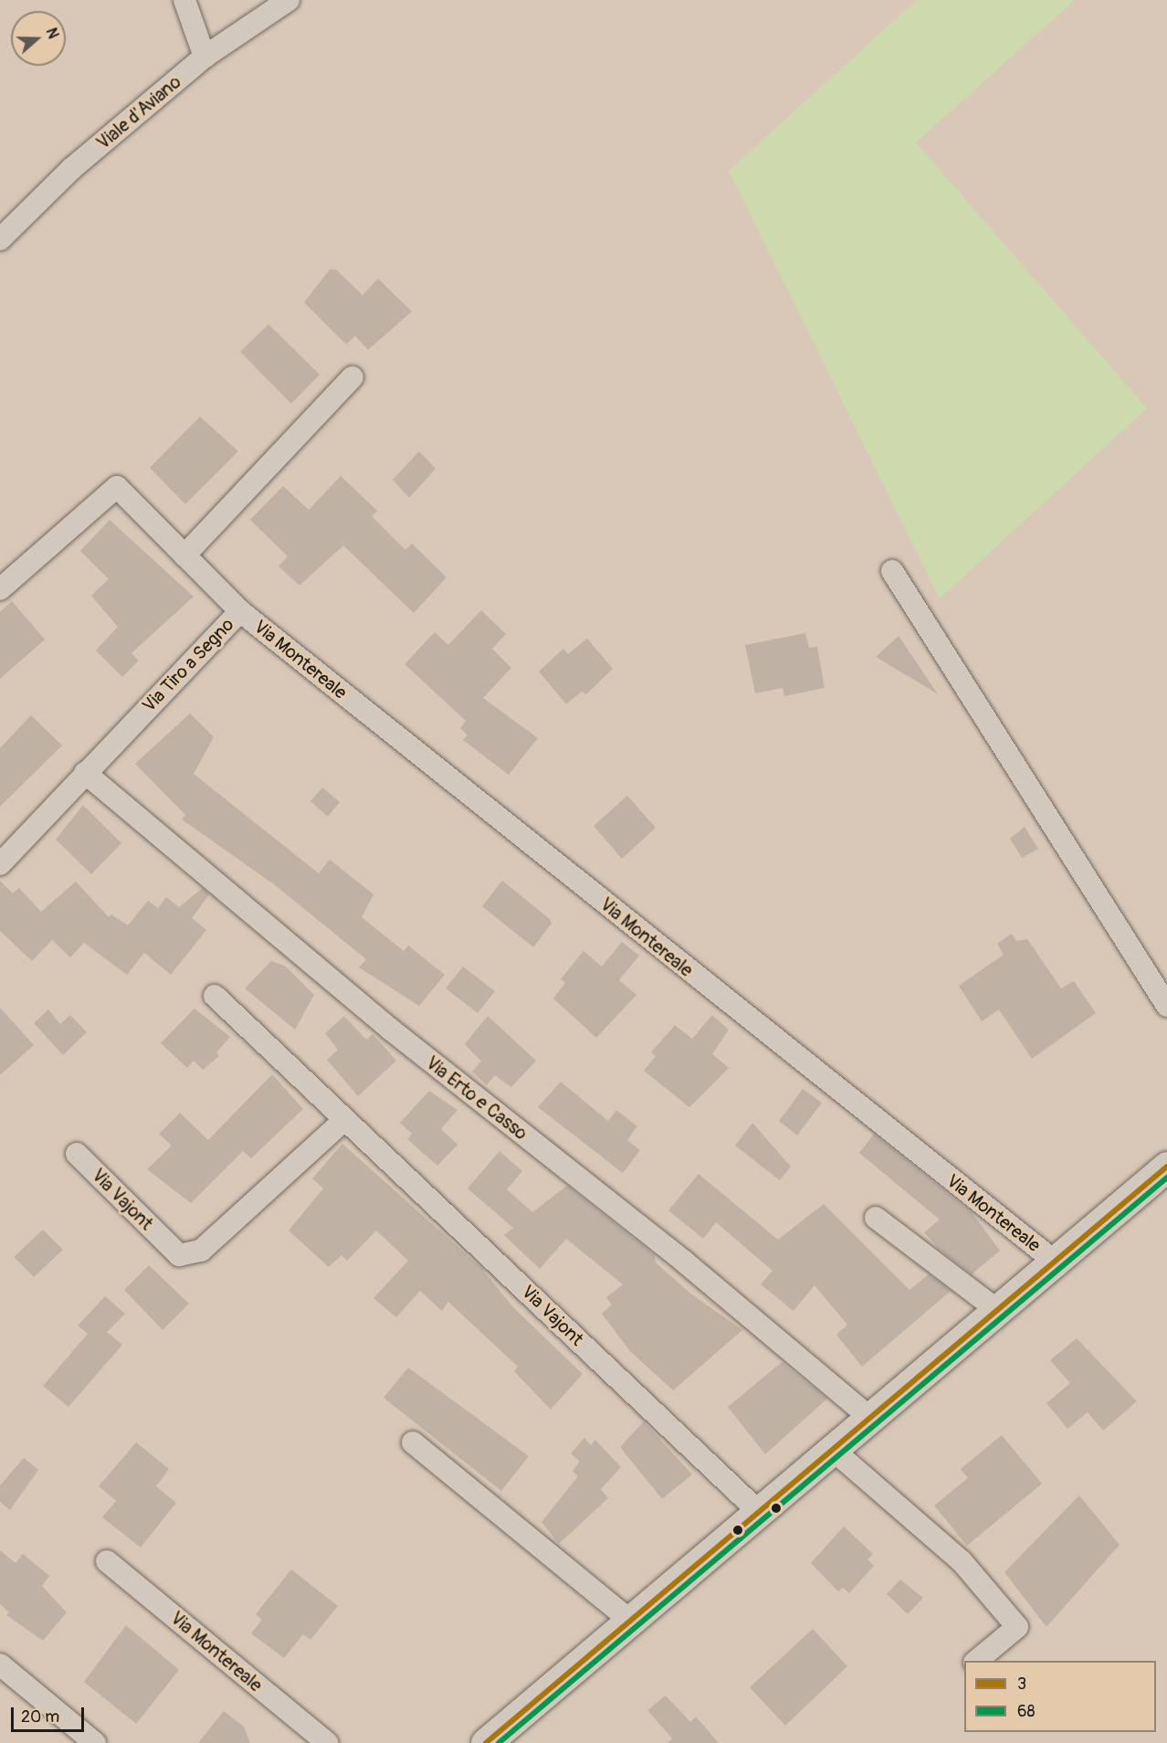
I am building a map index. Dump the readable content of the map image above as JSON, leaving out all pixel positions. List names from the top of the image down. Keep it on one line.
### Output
{"streets":{"main road":["Via Montereale"],"street":["Viale d'Aviano","Via Tiro a Segno","Via Erto e Casso","Via Vajont"]},"crossings":[["Via Montereale","Via Tiro a Segno"],["Via Montereale","Via Erto e Casso"],["Via Montereale","Via Vajont"],["Via Tiro a Segno","Via Erto e Casso"]],"lines":["transit line 3","transit line 68"],"legend":["3","68"],"scale_bar":"20 m","north":"right"}
